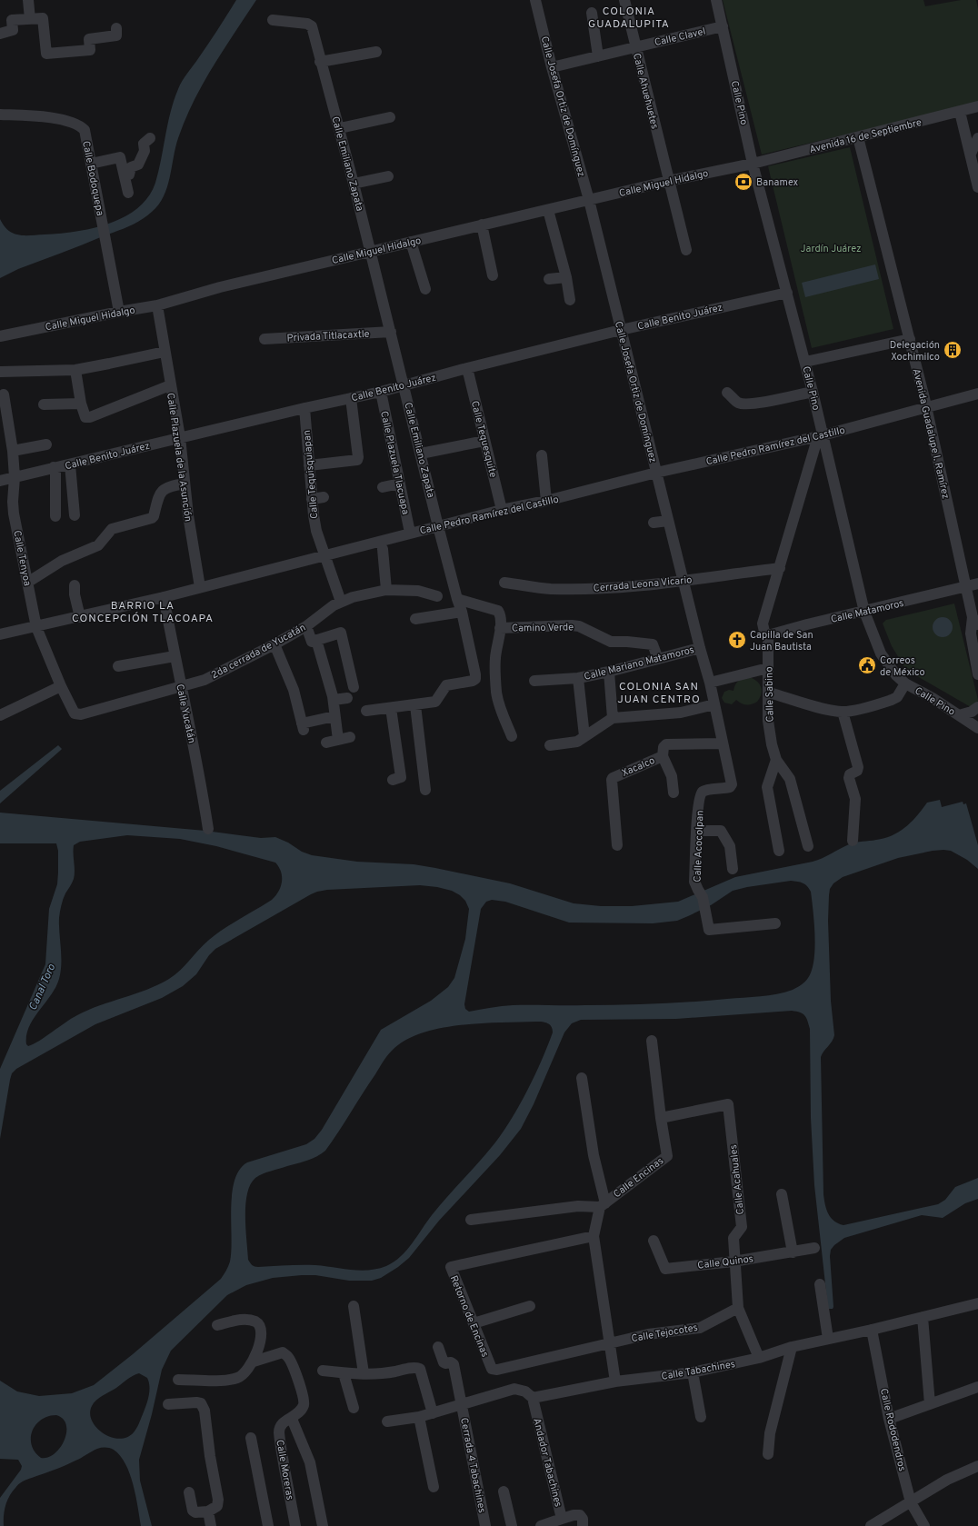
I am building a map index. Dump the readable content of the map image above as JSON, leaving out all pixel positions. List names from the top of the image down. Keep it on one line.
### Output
{"streets":{"street":["Calle Clavel","Calle Ahuehuetes","Calle Pino","Calle Josefa Ortiz de Domínguez","Avenida 16 de Septiembre","Calle Emiliano Zapata","Calle Bodoquepa","Calle Miguel Hidalgo","Calle Benito Juárez","Privada Titlacaxtle","Avenida Guadalupe I. Ramírez","Calle Tequesquite","Calle Pedro Ramírez del Castillo","Calle Plazuela de la Asunción","Calle Plazuela Tlacuapa","Calle Tequisquiapan","Calle Tenyoa","Cerrada Leona Vicario","Calle Matamoros","Camino Verde","2da cerrada de Yucatán","Calle Mariano Matamoros","Calle Sabino","Calle Yucatán","Xacalco","Calle Acocolpan","Calle Encinas","Calle Acahuales","Calle Quinos","Retorno de Encinas","Calle Tejocotes","Calle Tabachines","Calle Rododendros","Andador Tabachines","Cerrada 4 Tabachines","Calle Moreras"]},"crossings":[["Calle Clavel","Calle Ahuehuetes"],["Calle Clavel","Calle Pino"],["Calle Clavel","Calle Josefa Ortiz de Domínguez"],["Calle Ahuehuetes","Calle Miguel Hidalgo"],["Calle Pino","Avenida 16 de Septiembre"],["Calle Pino","Calle Miguel Hidalgo"],["Calle Pino","Calle Benito Juárez"],["Calle Pino","Calle Pedro Ramírez del Castillo"],["Calle Pino","Calle Matamoros"],["Calle Pino","Calle Sabino"],["Calle Josefa Ortiz de Domínguez","Calle Miguel Hidalgo"],["Calle Josefa Ortiz de Domínguez","Calle Benito Juárez"],["Calle Josefa Ortiz de Domínguez","Calle Pedro Ramírez del Castillo"],["Calle Josefa Ortiz de Domínguez","Cerrada Leona Vicario"],["Calle Josefa Ortiz de Domínguez","Calle Mariano Matamoros"],["Calle Josefa Ortiz de Domínguez","Xacalco"],["Calle Josefa Ortiz de Domínguez","Calle Acocolpan"],["Avenida 16 de Septiembre","Calle Miguel Hidalgo"],["Avenida 16 de Septiembre","Avenida Guadalupe I. Ramírez"],["Calle Emiliano Zapata","Calle Miguel Hidalgo"],["Calle Emiliano Zapata","Calle Benito Juárez"],["Calle Emiliano Zapata","Privada Titlacaxtle"],["Calle Emiliano Zapata","Calle Pedro Ramírez del Castillo"],["Calle Bodoquepa","Calle Miguel Hidalgo"],["Calle Miguel Hidalgo","Calle Plazuela de la Asunción"],["Calle Benito Juárez","Calle Tequesquite"],["Calle Benito Juárez","Calle Plazuela de la Asunción"],["Calle Benito Juárez","Calle Plazuela Tlacuapa"],["Calle Benito Juárez","Calle Tequisquiapan"],["Calle Benito Juárez","Calle Tenyoa"],["Avenida Guadalupe I. Ramírez","Calle Pedro Ramírez del Castillo"],["Avenida Guadalupe I. Ramírez","Calle Matamoros"],["Calle Tequesquite","Calle Pedro Ramírez del Castillo"],["Calle Pedro Ramírez del Castillo","Calle Plazuela de la Asunción"],["Calle Pedro Ramírez del Castillo","Calle Plazuela Tlacuapa"],["Calle Pedro Ramírez del Castillo","Calle Tequisquiapan"],["Calle Pedro Ramírez del Castillo","Calle Tenyoa"],["Calle Pedro Ramírez del Castillo","Calle Sabino"],["Calle Pedro Ramírez del Castillo","Calle Yucatán"],["Calle Tequisquiapan","2da cerrada de Yucatán"],["Calle Tenyoa","2da cerrada de Yucatán"],["Cerrada Leona Vicario","Calle Sabino"],["Calle Matamoros","Calle Sabino"],["Camino Verde","Calle Mariano Matamoros"],["2da cerrada de Yucatán","Calle Yucatán"],["Calle Encinas","Calle Acahuales"],["Calle Acahuales","Calle Quinos"],["Calle Acahuales","Calle Tejocotes"],["Calle Acahuales","Calle Tabachines"],["Retorno de Encinas","Calle Tejocotes"],["Calle Tabachines","Calle Rododendros"],["Calle Tabachines","Andador Tabachines"]],"districts":["COLONIA GUADALUPITA","BARRIO LA CONCEPCIÓN TLACOAPA","COLONIA SAN JUAN CENTRO"],"water":["Canal Toro"],"parks":["Jardín Juárez"],"places":{"bank":["Banamex"],"building":["Delegación Xochimilco"],"church":["Capilla de San Juan Bautista"],"public building":["Correos de México"]}}
